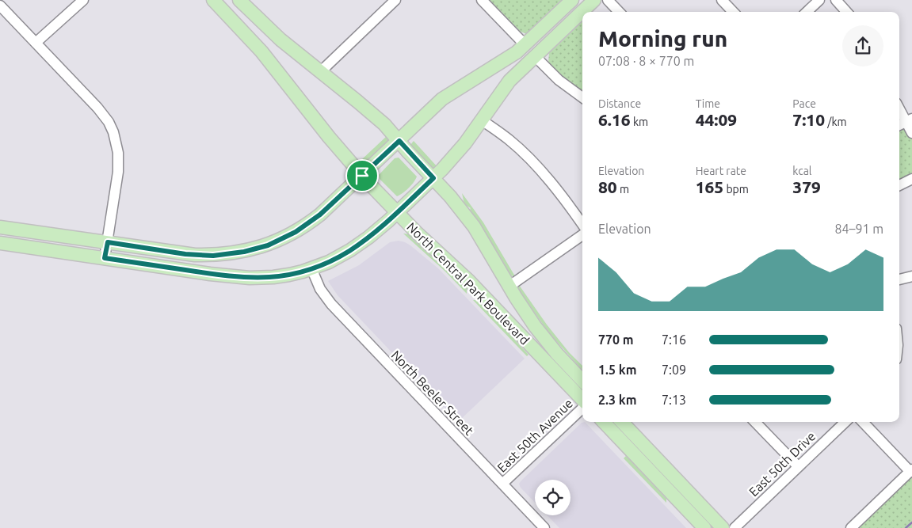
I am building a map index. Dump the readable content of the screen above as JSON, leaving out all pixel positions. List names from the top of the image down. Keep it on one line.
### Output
{"streets":{"main road":["North Central Park Boulevard"],"street":["North Beeler Street","East 50th Avenue","East 50th Drive"]},"crossings":[["North Beeler Street","East 50th Avenue"]],"page":{"heading":["Morning run","07:08 · 8 × 770 m"],"stats":[["Distance","6.16 km"],["Time","44:09"],["Pace","7:10 /km"],["Elevation","80 m"],["Heart rate","165 bpm"],["kcal","379"]],"chart":["Elevation","84–91 m"],"list":[{"name":"770 m","note":"7:16"},{"name":"1.5 km","note":"7:09"},{"name":"2.3 km","note":"7:13"}]}}
